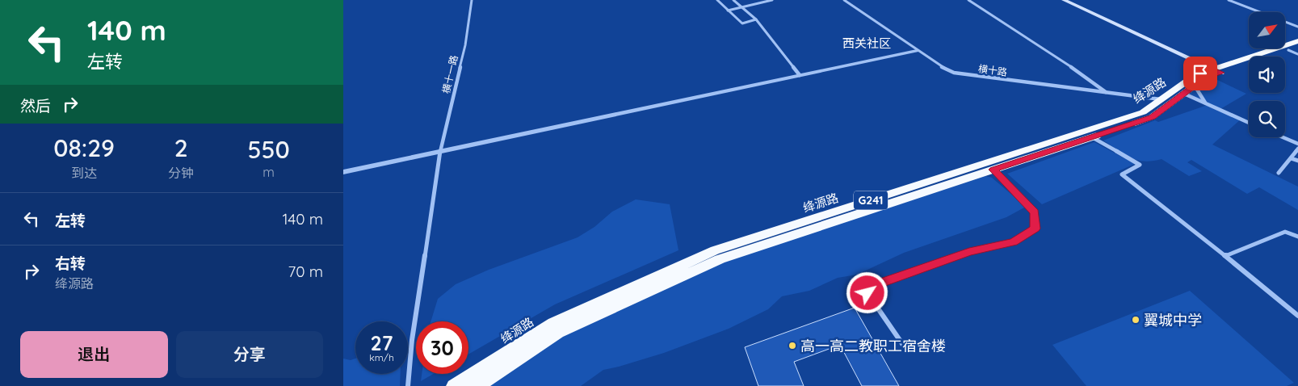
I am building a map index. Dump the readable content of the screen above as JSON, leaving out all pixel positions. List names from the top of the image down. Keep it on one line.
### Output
{"streets":{"highway":["绛源路","G241"],"street":["横十路","横十一路"]},"crossings":[["横十路","绛源路"]],"districts":["西关社区"],"places":["翼城中学","高一高二教职工宿舍楼"],"north":"top right","page":{"turn":["140 m","左转"],"then":"然后","eta":["08:29","到达","2","分钟","550","m"],"list":[{"name":"左转","value":"140 m"},{"name":"右转","note":"绛源路","value":"70 m"}],"speed":"27 km/h","limit":"30","buttons":["退出","分享"]}}
